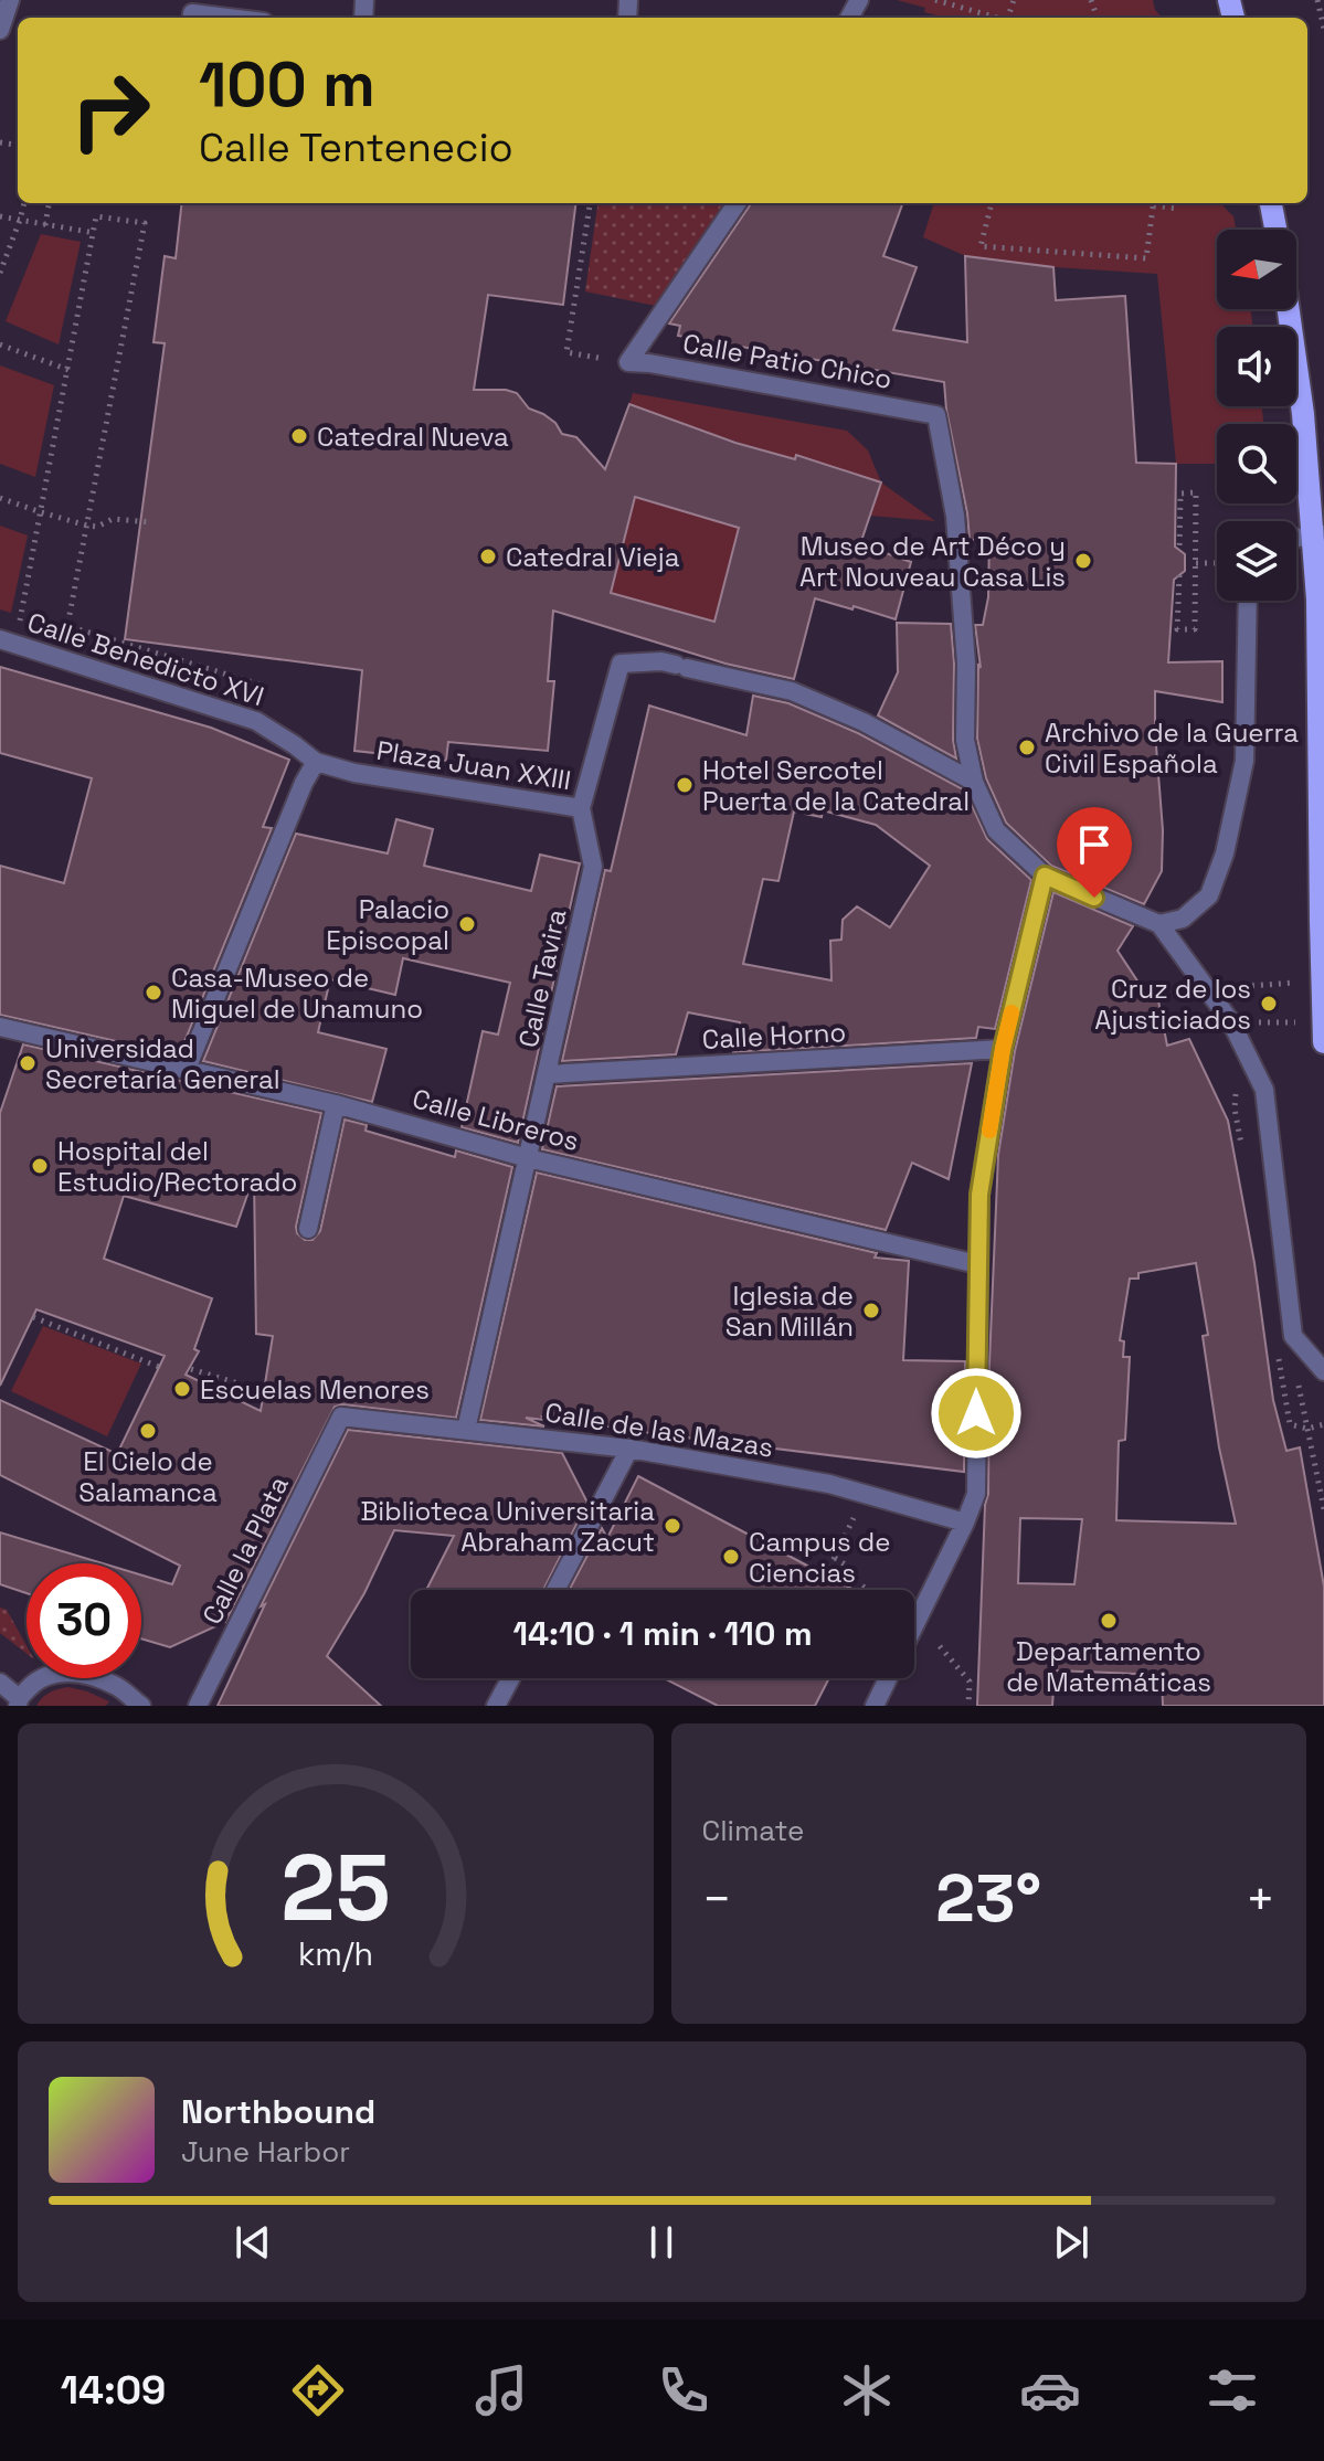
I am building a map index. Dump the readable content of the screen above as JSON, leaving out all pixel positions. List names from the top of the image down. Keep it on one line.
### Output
{"streets":{"street":["Calle Patio Chico","Calle Benedicto XVI","Plaza Juan XXIII","Calle Tavira","Calle Horno","Calle Libreros","Calle de las Mazas","Calle la Plata"]},"crossings":[["Calle Patio Chico","Plaza Juan XXIII"],["Calle Benedicto XVI","Plaza Juan XXIII"],["Plaza Juan XXIII","Calle Tavira"],["Calle Tavira","Calle Horno"],["Calle Tavira","Calle Libreros"],["Calle Tavira","Calle de las Mazas"],["Calle de las Mazas","Calle la Plata"]],"places":["Catedral Nueva","Catedral Vieja","Museo de Art Déco y Art Nouveau Casa Lis","Archivo de la Guerra Civil Española","Hotel Sercotel Puerta de la Catedral","Palacio Episcopal","Casa-Museo de Miguel de Unamuno","Cruz de los Ajusticiados","Universidad Secretaría General","Hospital del Estudio/Rectorado","Iglesia de San Millán","Escuelas Menores","El Cielo de Salamanca","Biblioteca Universitaria Abraham Zacut","Campus de Ciencias","Departamento de Matemáticas"],"north":"left","page":{"turn":["100 m","Calle Tentenecio"],"limit":"30","trip":"14:10 · 1 min · 110 m","tile":"Climate","heat":["−","23°","+"],"song":["Northbound","June Harbor"],"tabs":"14:09","gauge":["25","km/h"]}}
